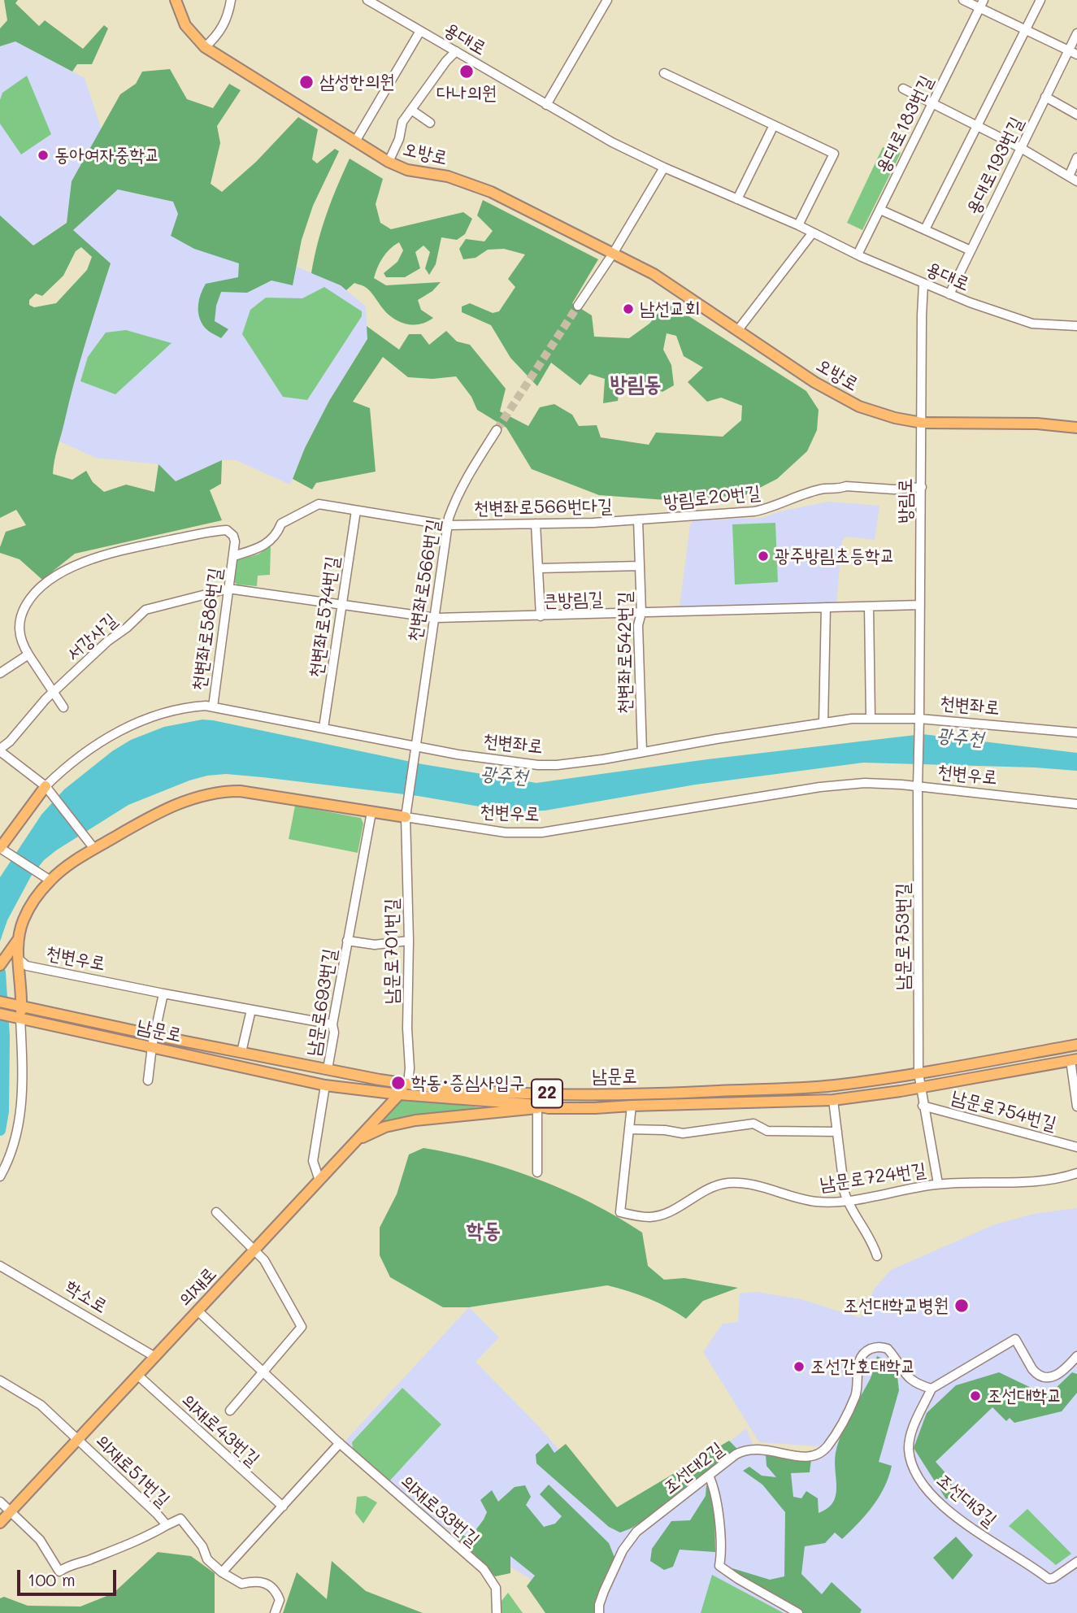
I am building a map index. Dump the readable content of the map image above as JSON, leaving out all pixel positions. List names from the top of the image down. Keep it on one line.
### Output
{"streets":{"main road":["오방로","천변좌로","천변우로","남문로","22","의재로"],"street":["용대로","용대로183번길","용대로193번길","방림로20번길","방림로","천변좌로566번다길","천변좌로566번길","큰방림길","천변좌로574번길","천변좌로586번길","서강사길","천변좌로542번길","남문로753번길","남문로701번길","남문로693번길","남문로754번길","남문로724번길","학소로","의재로43번길","조선대2길","의재로51번길","조선대3길","의재로33번길"]},"crossings":[["용대로","용대로183번길"],["용대로","용대로193번길"],["용대로","방림로"],["오방로","방림로"],["방림로20번길","방림로"],["방림로20번길","천변좌로566번다길"],["방림로20번길","천변좌로542번길"],["방림로","큰방림길"],["방림로","천변좌로"],["방림로","남문로753번길"],["천변좌로566번다길","천변좌로566번길"],["천변좌로566번다길","천변좌로574번길"],["천변좌로566번다길","천변좌로586번길"],["천변좌로566번다길","천변좌로542번길"],["천변좌로566번길","큰방림길"],["천변좌로566번길","천변좌로"],["천변좌로566번길","천변우로"],["천변좌로566번길","남문로701번길"],["큰방림길","천변좌로574번길"],["큰방림길","천변좌로586번길"],["큰방림길","서강사길"],["큰방림길","천변좌로542번길"],["천변좌로574번길","천변좌로"],["천변좌로586번길","서강사길"],["천변좌로586번길","천변좌로"],["천변좌로542번길","천변좌로"],["천변좌로","남문로753번길"],["천변우로","남문로753번길"],["천변우로","남문로701번길"],["천변우로","남문로693번길"],["천변우로","남문로"],["천변우로","22"],["남문로753번길","남문로"],["남문로753번길","남문로754번길"],["남문로701번길","남문로693번길"],["남문로701번길","남문로"],["남문로701번길","의재로"],["남문로693번길","남문로"],["남문로","22"],["남문로","남문로754번길"],["남문로","남문로724번길"],["남문로","의재로"],["남문로754번길","남문로724번길"],["의재로","학소로"],["의재로","의재로43번길"],["의재로","의재로51번길"],["의재로","의재로33번길"],["조선대2길","조선대3길"]],"districts":["방림동","학동"],"water":["광주천"],"places":["다나의원","삼성한의원","동아여자중학교","남선교회","광주방림초등학교","학동·증심사입구","조선대학교병원","조선간호대학교","조선대학교"],"scale_bar":"100 m"}
